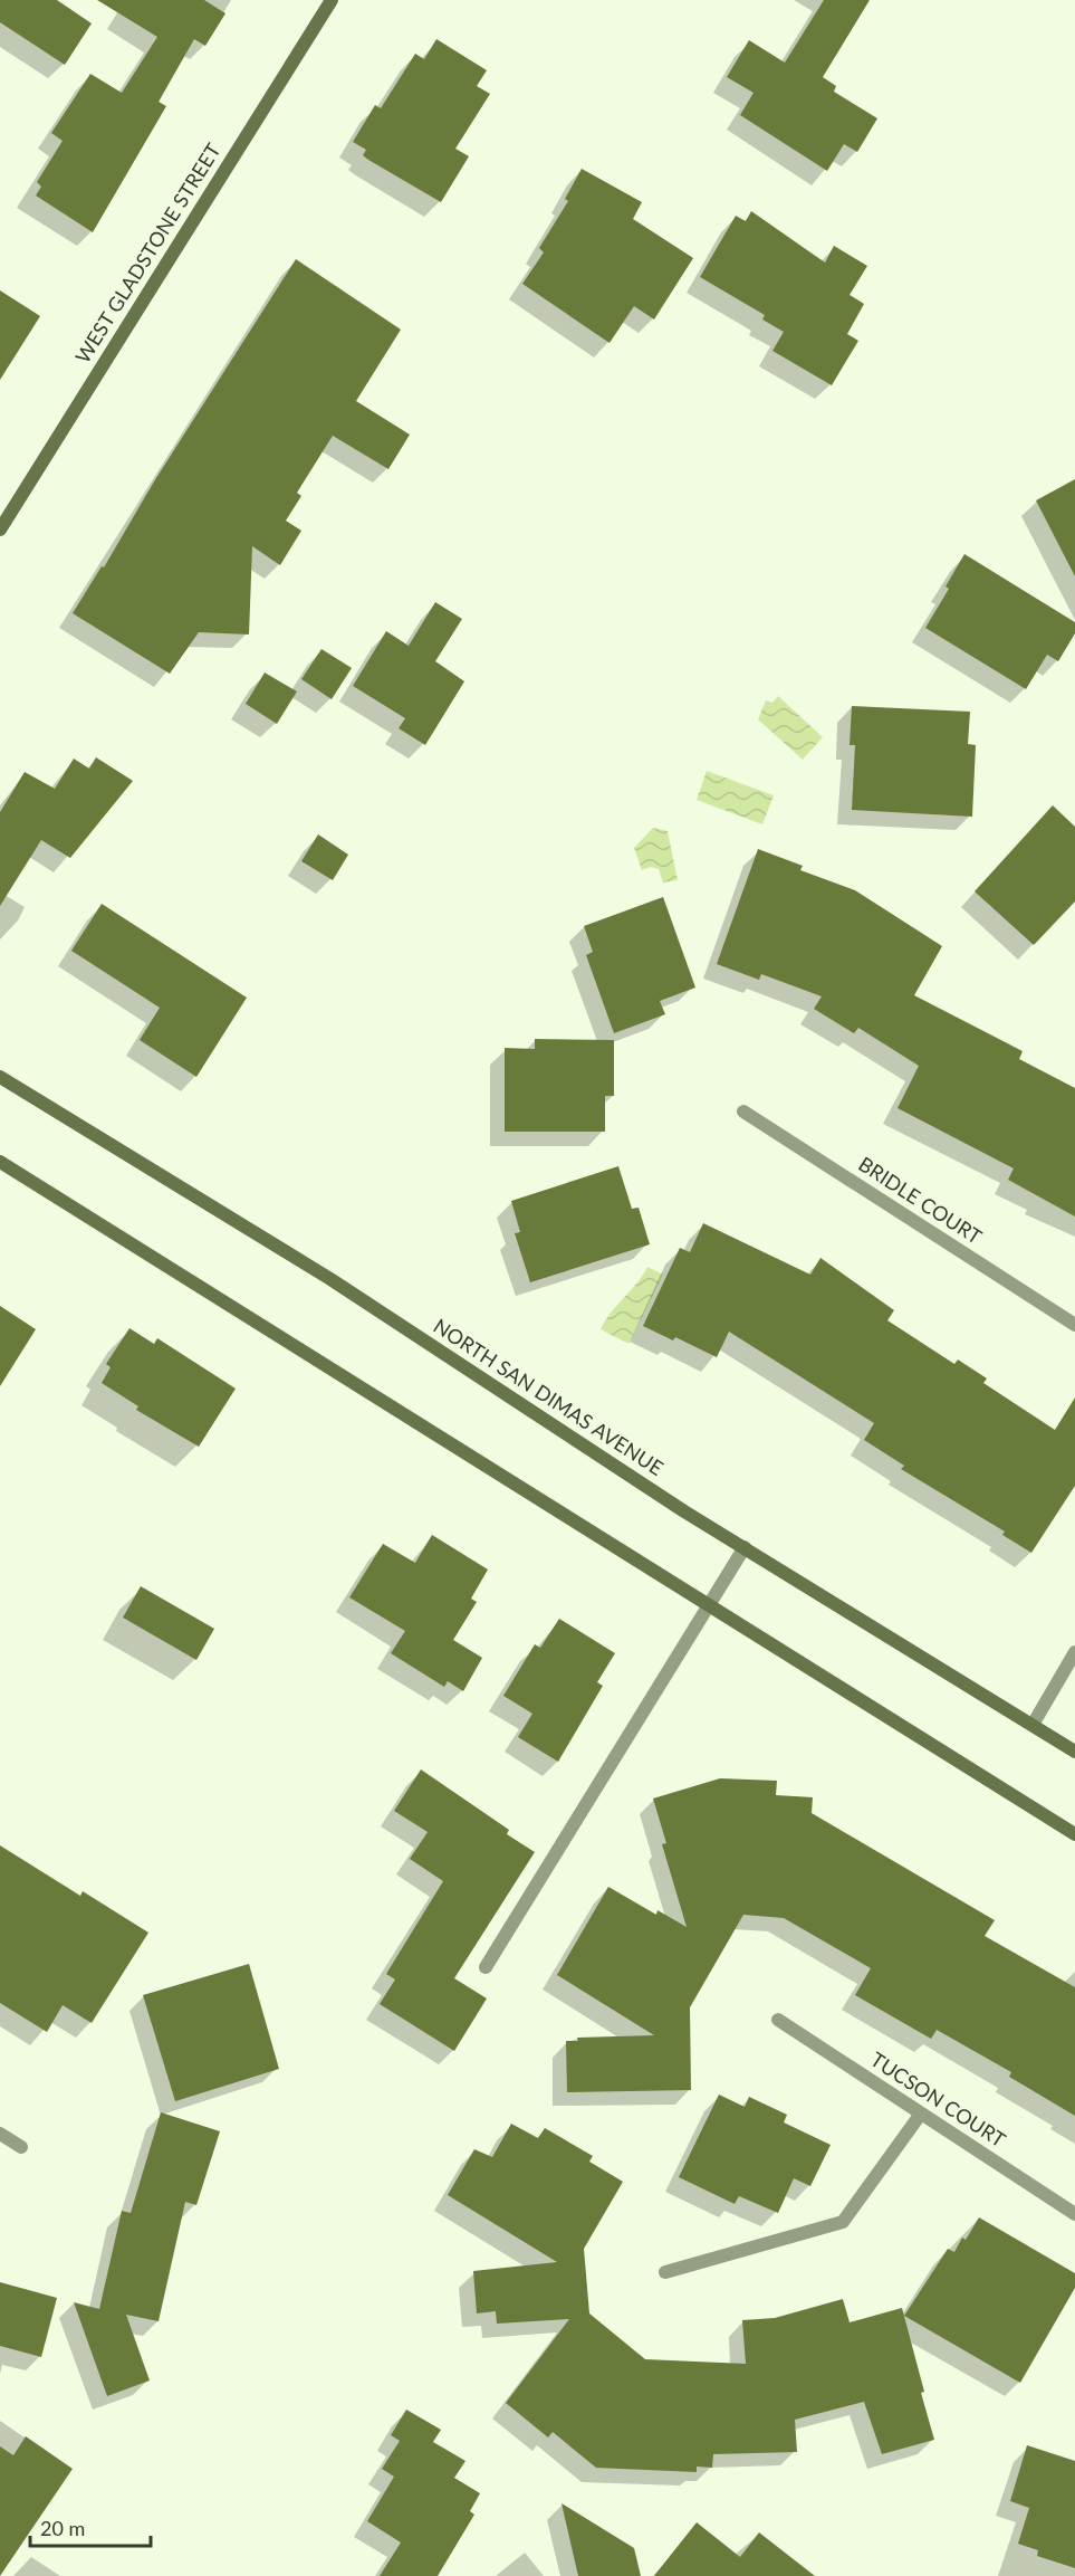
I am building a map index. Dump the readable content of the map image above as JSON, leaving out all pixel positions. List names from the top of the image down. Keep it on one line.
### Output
{"streets":{"main road":["WEST GLADSTONE STREET","NORTH SAN DIMAS AVENUE"],"street":["BRIDLE COURT","TUCSON COURT"]},"scale_bar":"20 m"}
